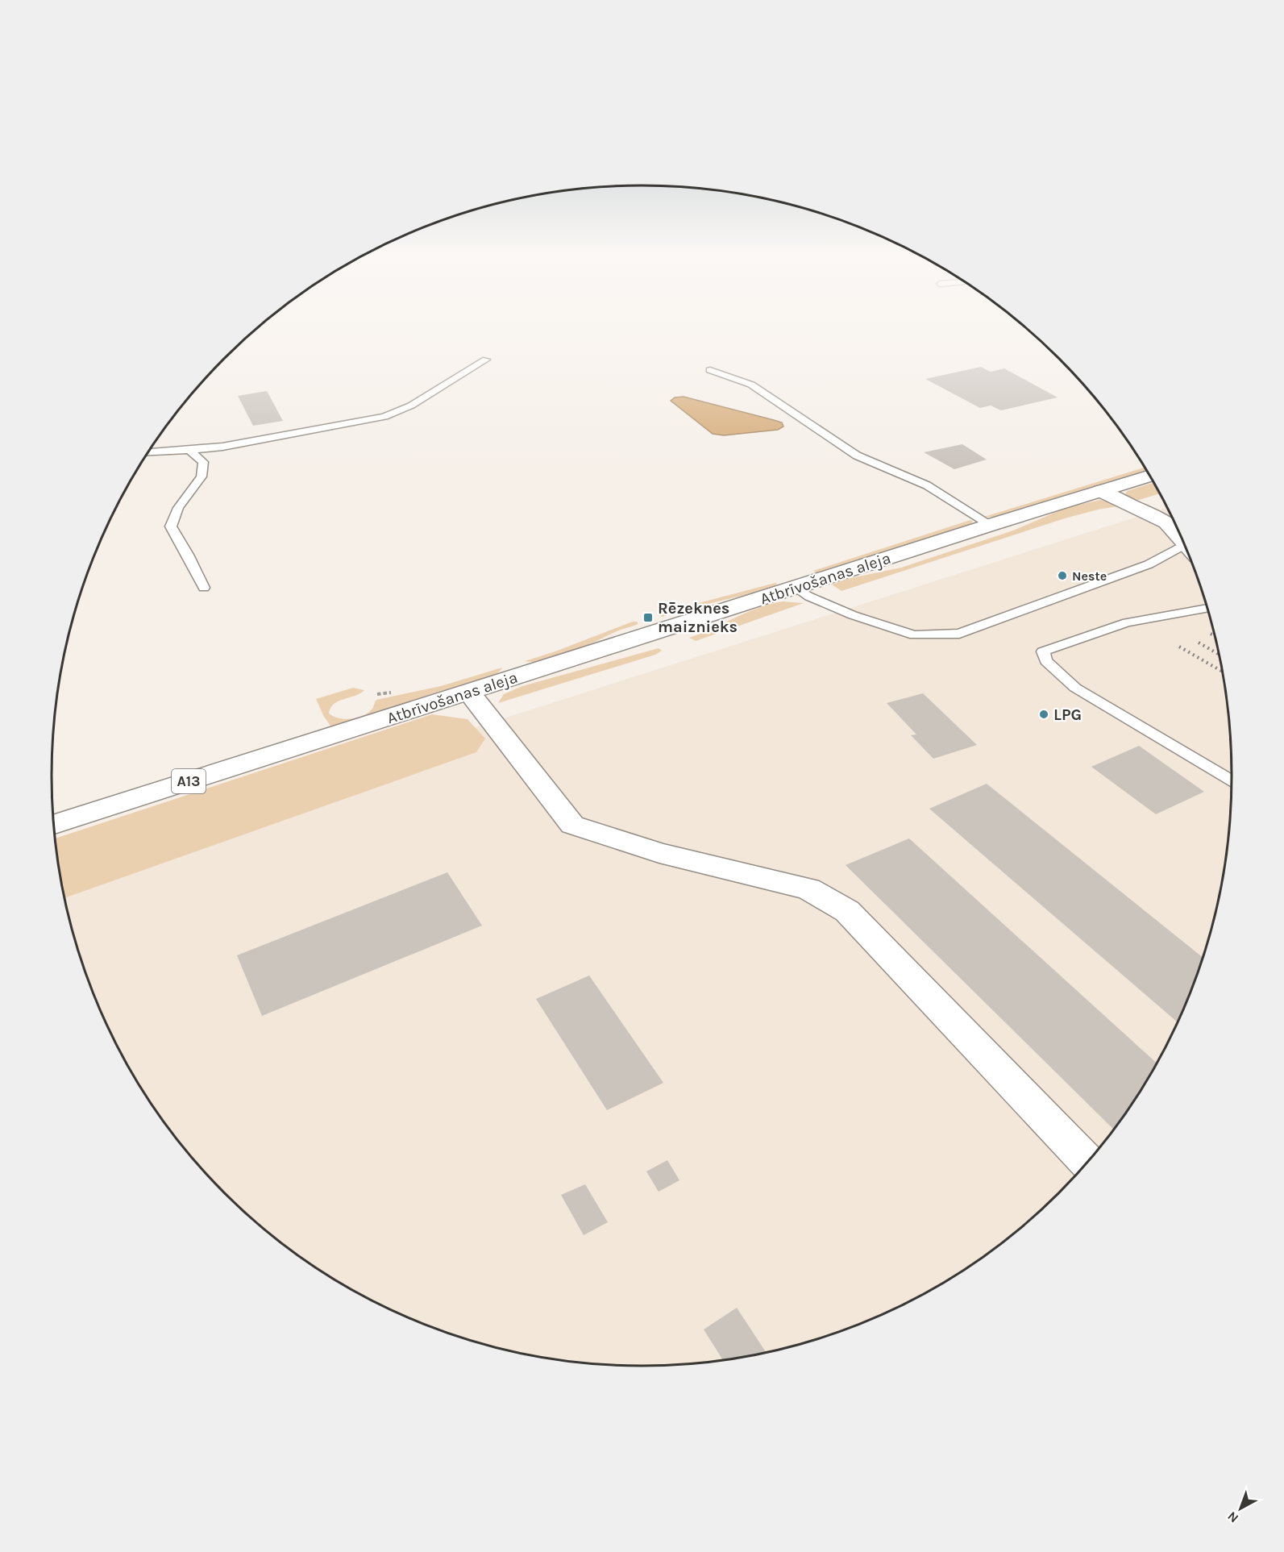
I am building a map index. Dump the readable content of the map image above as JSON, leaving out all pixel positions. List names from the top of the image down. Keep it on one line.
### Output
{"streets":{"main road":["Atbrīvošanas aleja","A13"]},"places":{"other":["Neste","LPG"],"transit":["Rēzeknes maiznieks"]},"north":"bottom left"}
